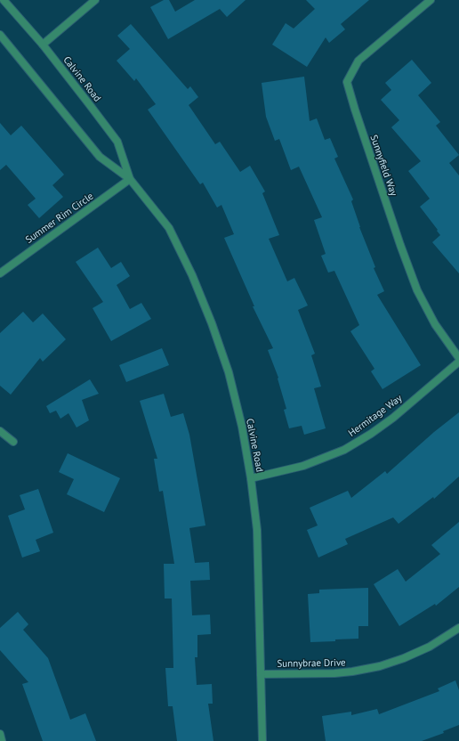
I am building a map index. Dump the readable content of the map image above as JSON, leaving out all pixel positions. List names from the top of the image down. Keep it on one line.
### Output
{"streets":{"street":["Calvine Road","Sunnyfield Way","Summer Rim Circle","Hermitage Way","Sunnybrae Drive"]},"crossings":[["Calvine Road","Summer Rim Circle"],["Calvine Road","Hermitage Way"],["Calvine Road","Sunnybrae Drive"]]}
